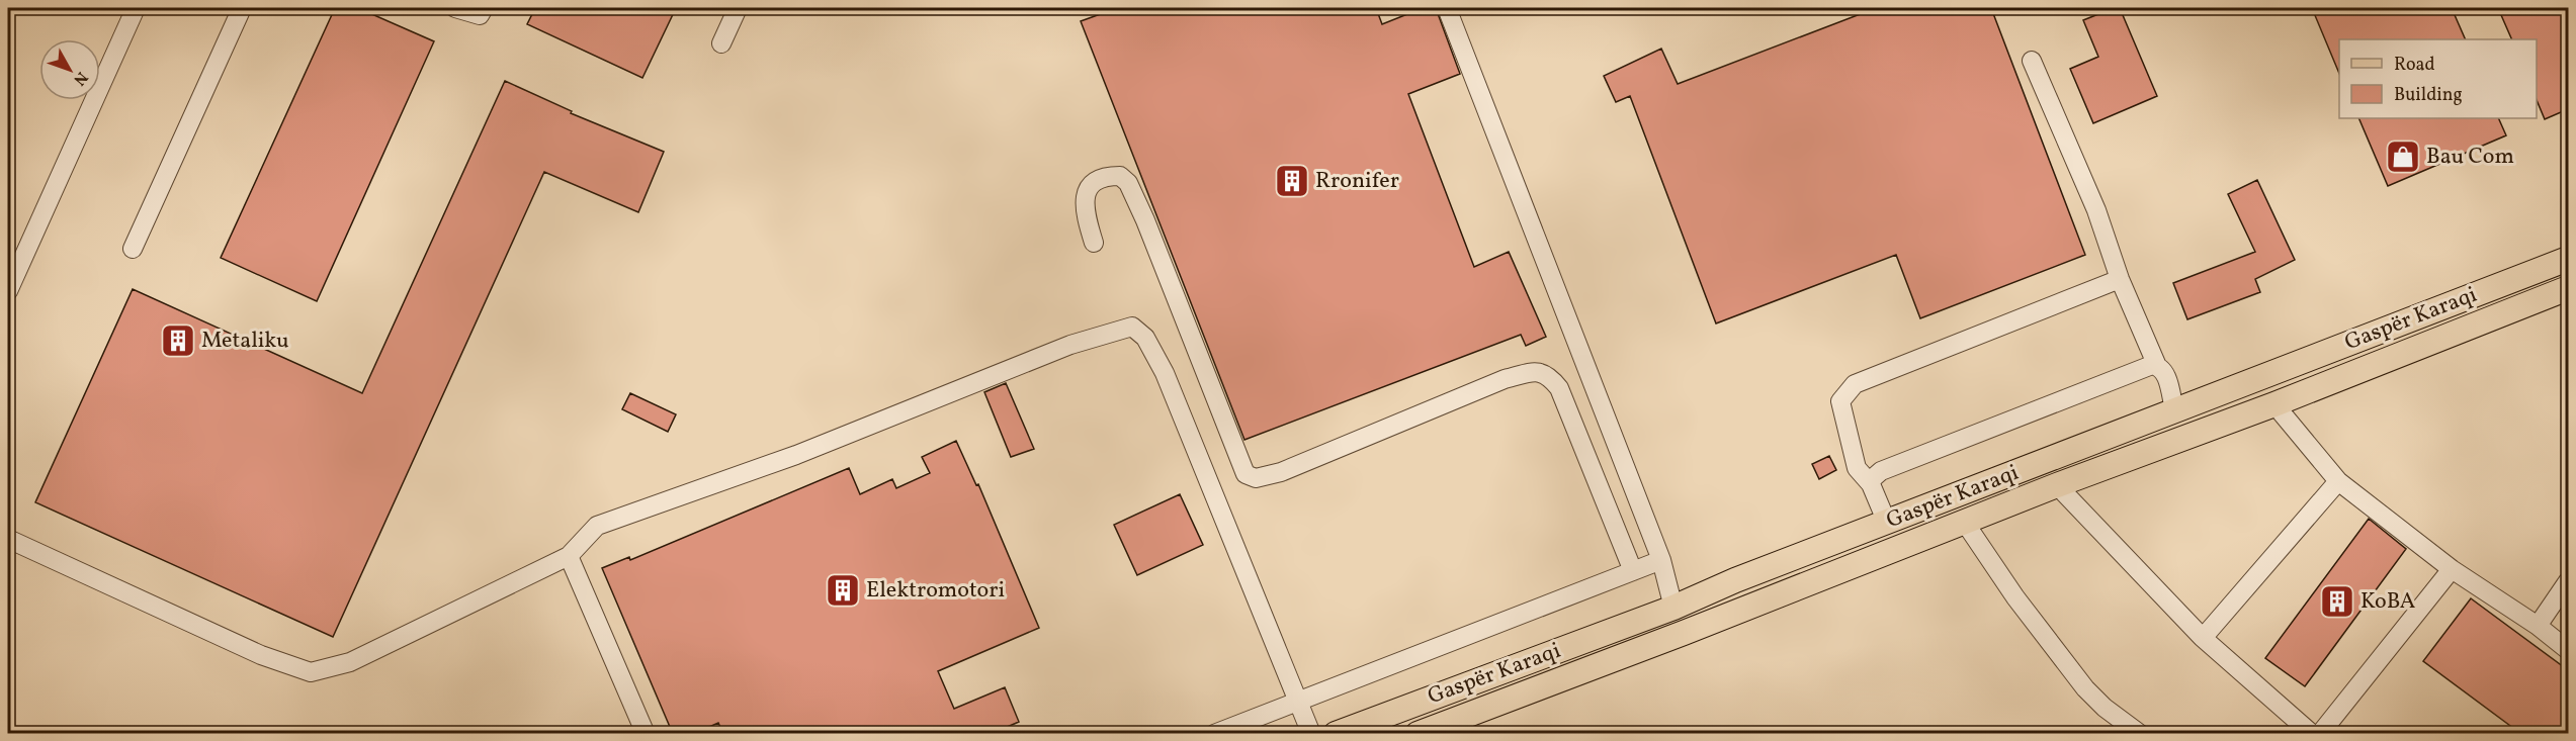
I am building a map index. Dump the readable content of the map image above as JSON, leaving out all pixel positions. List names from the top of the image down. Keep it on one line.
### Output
{"streets":{"main road":["Gaspër Karaqi"]},"places":{"shop":["Bau Com"],"building":["Rronifer","Metaliku","Elektromotori","KoBA"]},"legend":["Road","Building"],"north":"bottom right"}
